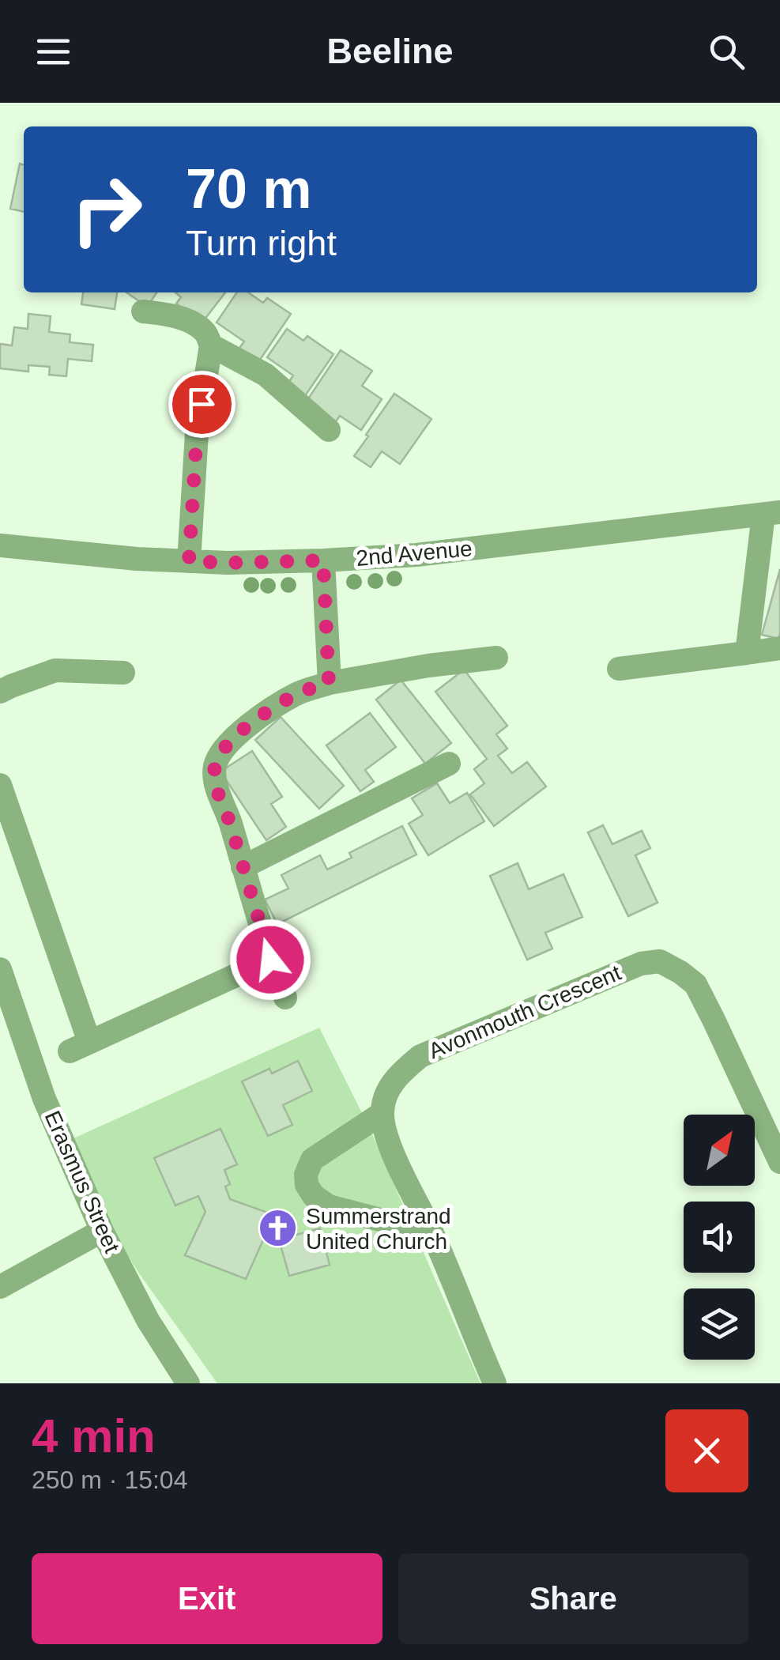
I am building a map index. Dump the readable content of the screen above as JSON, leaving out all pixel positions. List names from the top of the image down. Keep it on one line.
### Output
{"streets":{"street":["2nd Avenue","Avonmouth Crescent","Erasmus Street"]},"places":{"church":["Summerstrand United Church"]},"north":"top right","page":{"header":"Beeline","turn":["70 m","Turn right"],"heading":["4 min","250 m · 15:04"],"buttons":["Exit","Share"]}}
